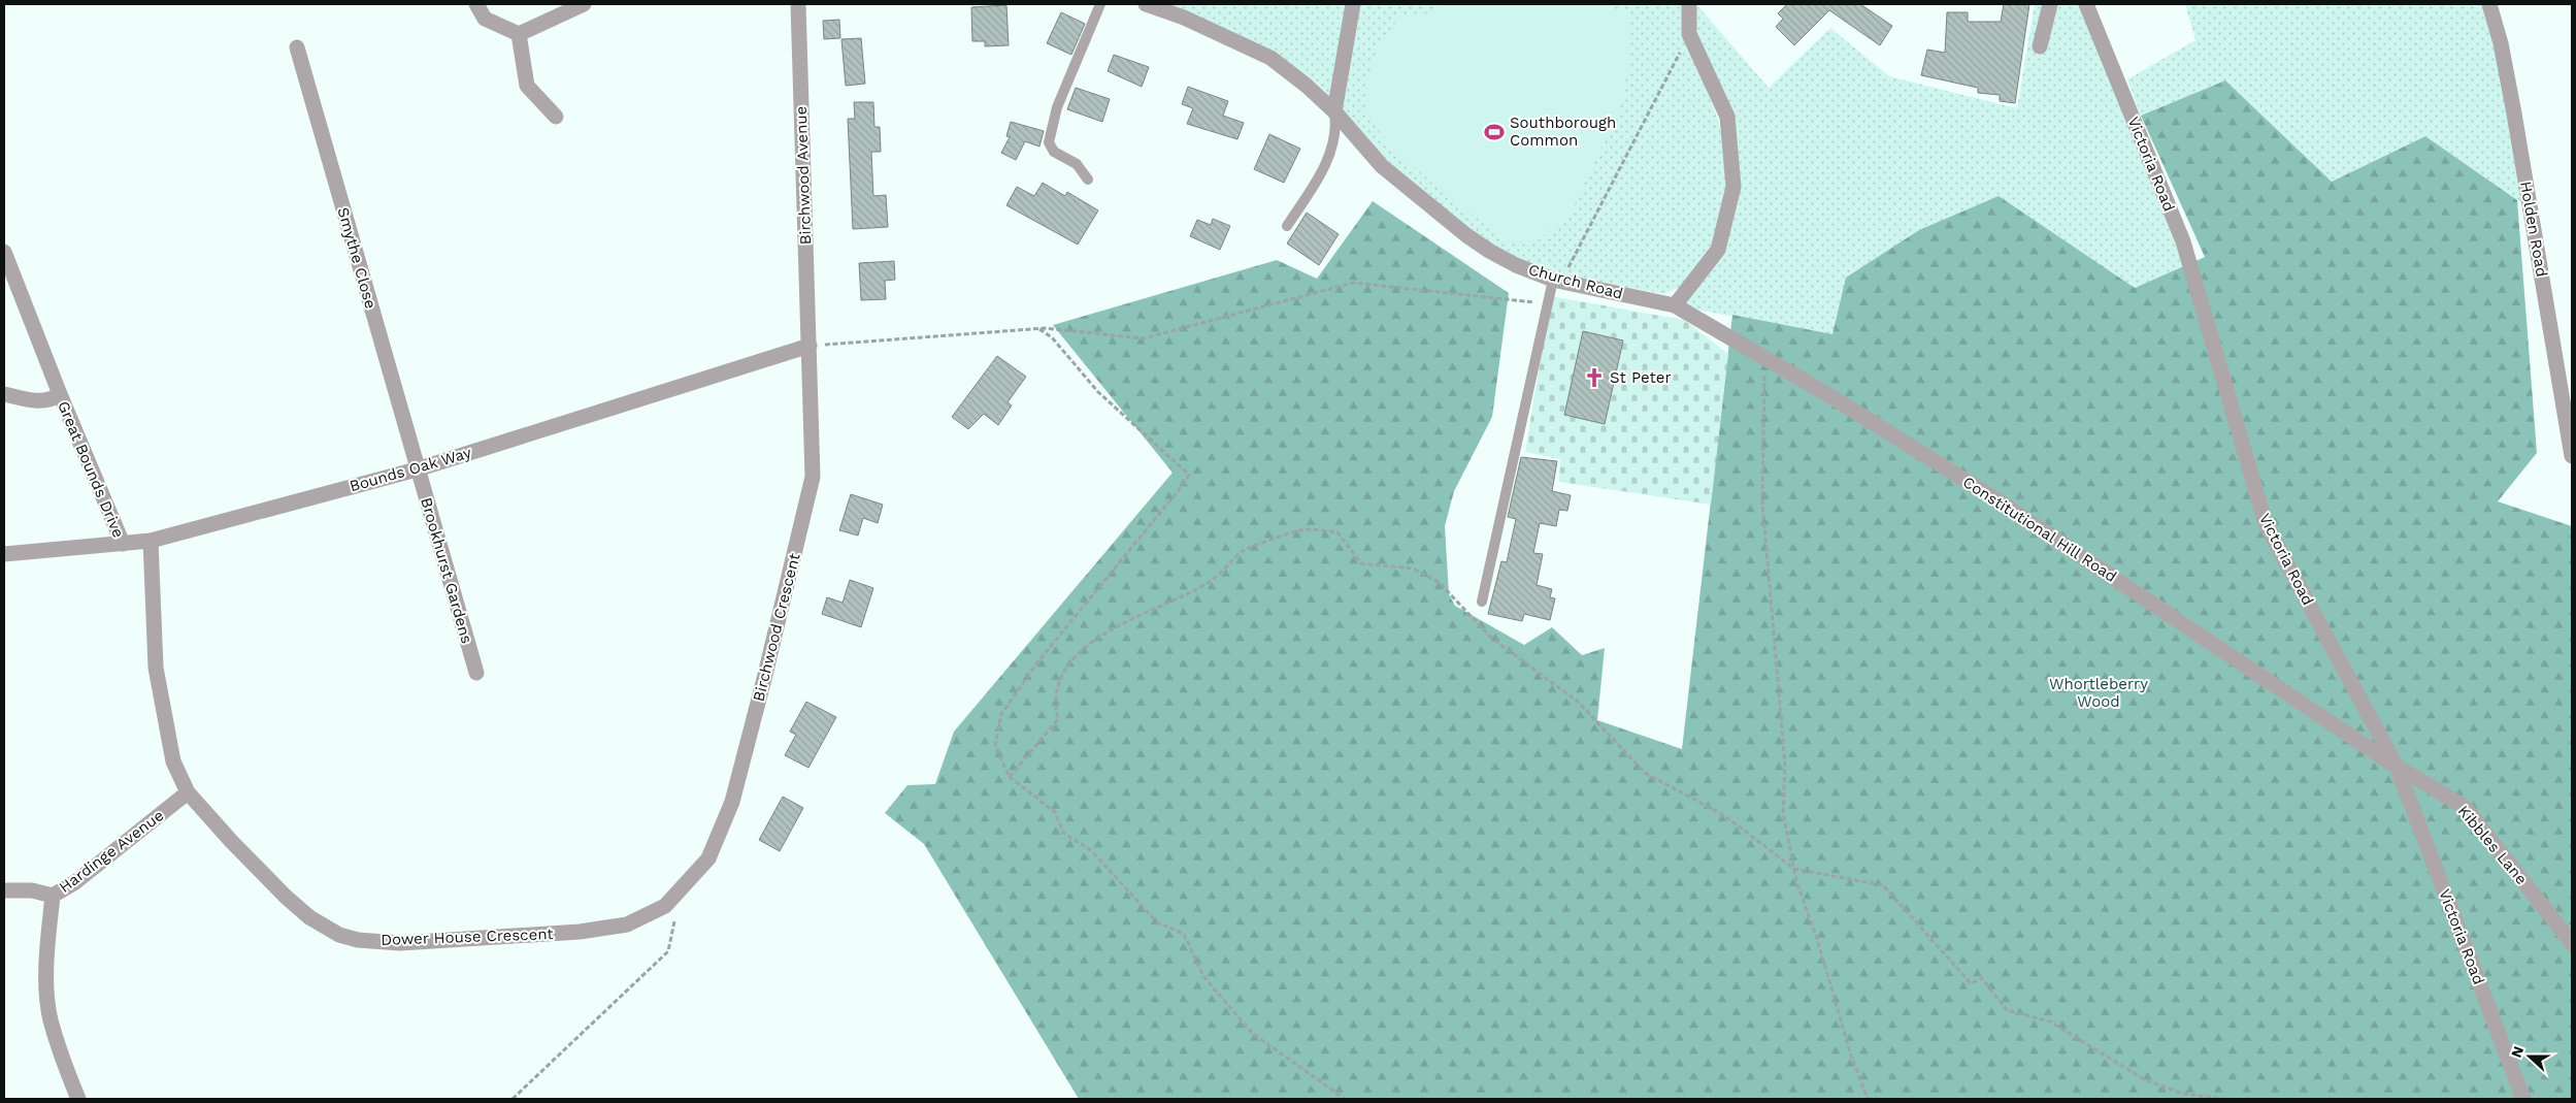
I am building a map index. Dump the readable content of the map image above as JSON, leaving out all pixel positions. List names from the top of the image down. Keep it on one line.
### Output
{"streets":{"street":["Victoria Road","Birchwood Avenue","Holden Road","Smythe Close","Church Road","Great Bounds Drive","Bounds Oak Way","Constitutional Hill Road","Brookhurst Gardens","Birchwood Crescent","Kibbles Lane","Hardinge Avenue","Dower House Crescent"]},"crossings":[["Victoria Road","Constitutional Hill Road"],["Victoria Road","Kibbles Lane"],["Birchwood Avenue","Bounds Oak Way"],["Birchwood Avenue","Birchwood Crescent"],["Smythe Close","Bounds Oak Way"],["Smythe Close","Brookhurst Gardens"],["Church Road","Constitutional Hill Road"],["Great Bounds Drive","Bounds Oak Way"],["Bounds Oak Way","Brookhurst Gardens"],["Bounds Oak Way","Birchwood Crescent"],["Bounds Oak Way","Dower House Crescent"],["Constitutional Hill Road","Kibbles Lane"],["Birchwood Crescent","Dower House Crescent"],["Hardinge Avenue","Dower House Crescent"]],"parks":["Whortleberry Wood"],"places":{"sports":["Southborough Common"],"church":["St Peter"]},"north":"left"}
